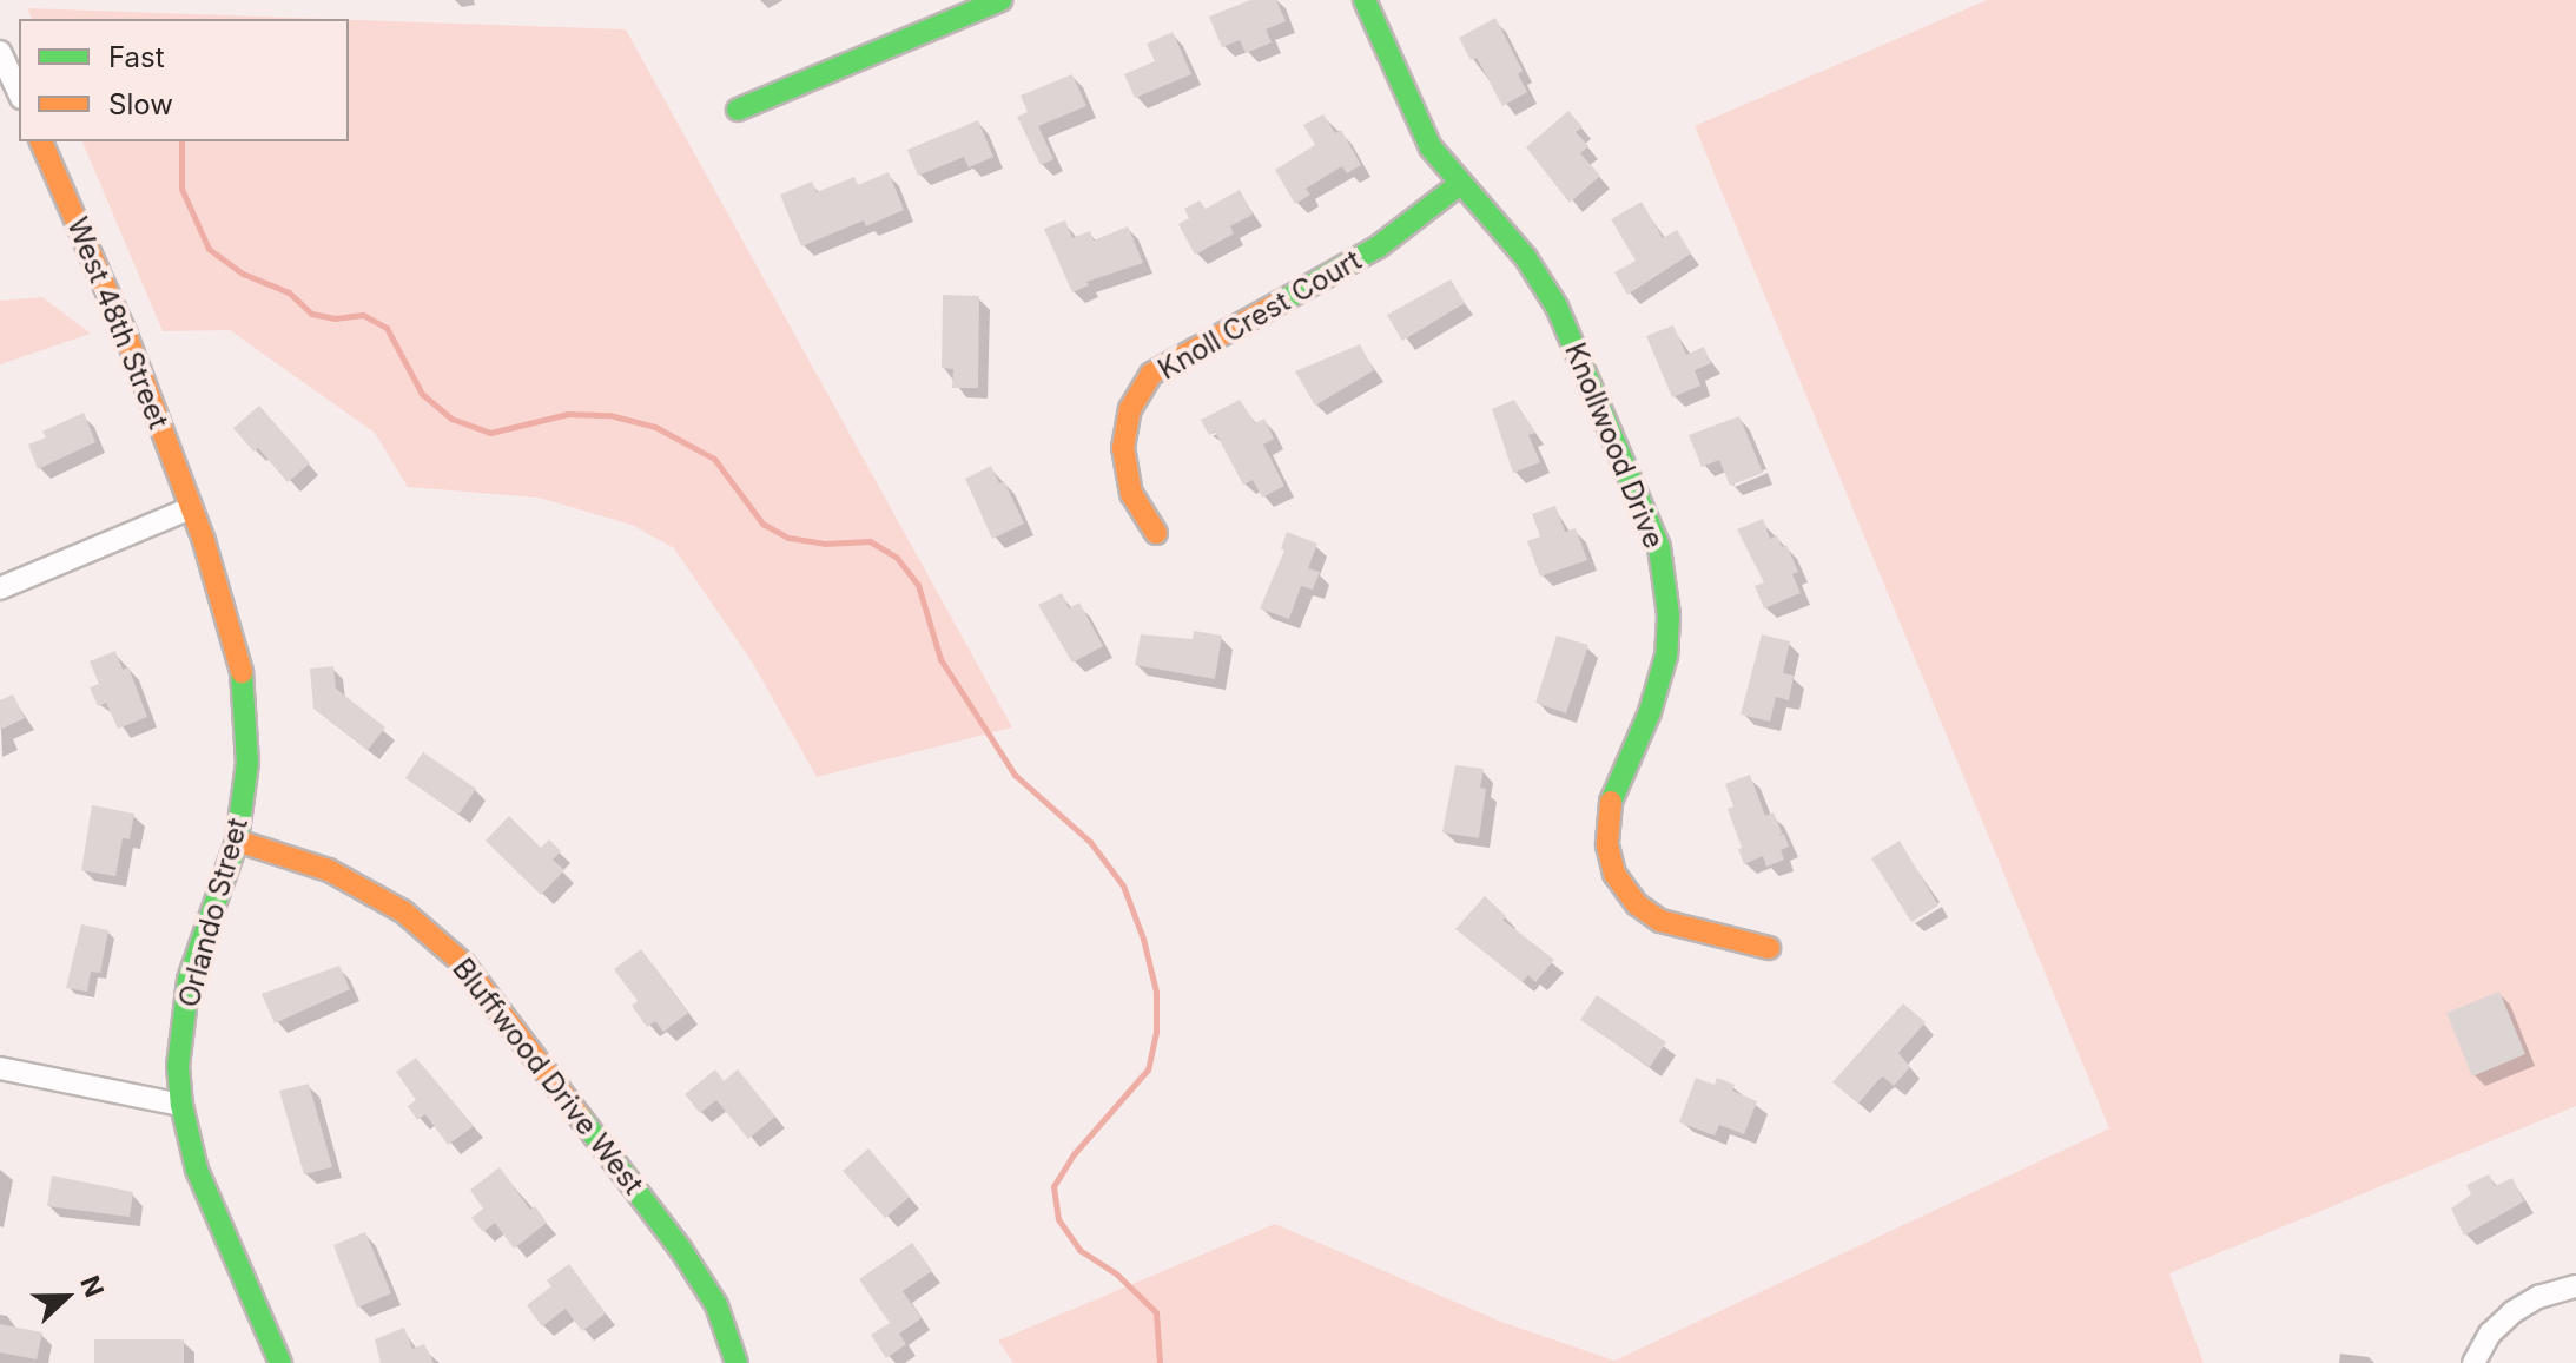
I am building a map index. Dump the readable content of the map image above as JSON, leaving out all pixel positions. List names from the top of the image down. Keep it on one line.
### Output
{"streets":{"street":["Knoll Crest Court","West 48th Street","Knollwood Drive","Orlando Street","Bluffwood Drive West"]},"crossings":[["Knoll Crest Court","Knollwood Drive"],["West 48th Street","Orlando Street"],["Orlando Street","Bluffwood Drive West"]],"legend":["Fast","Slow"],"north":"right"}
